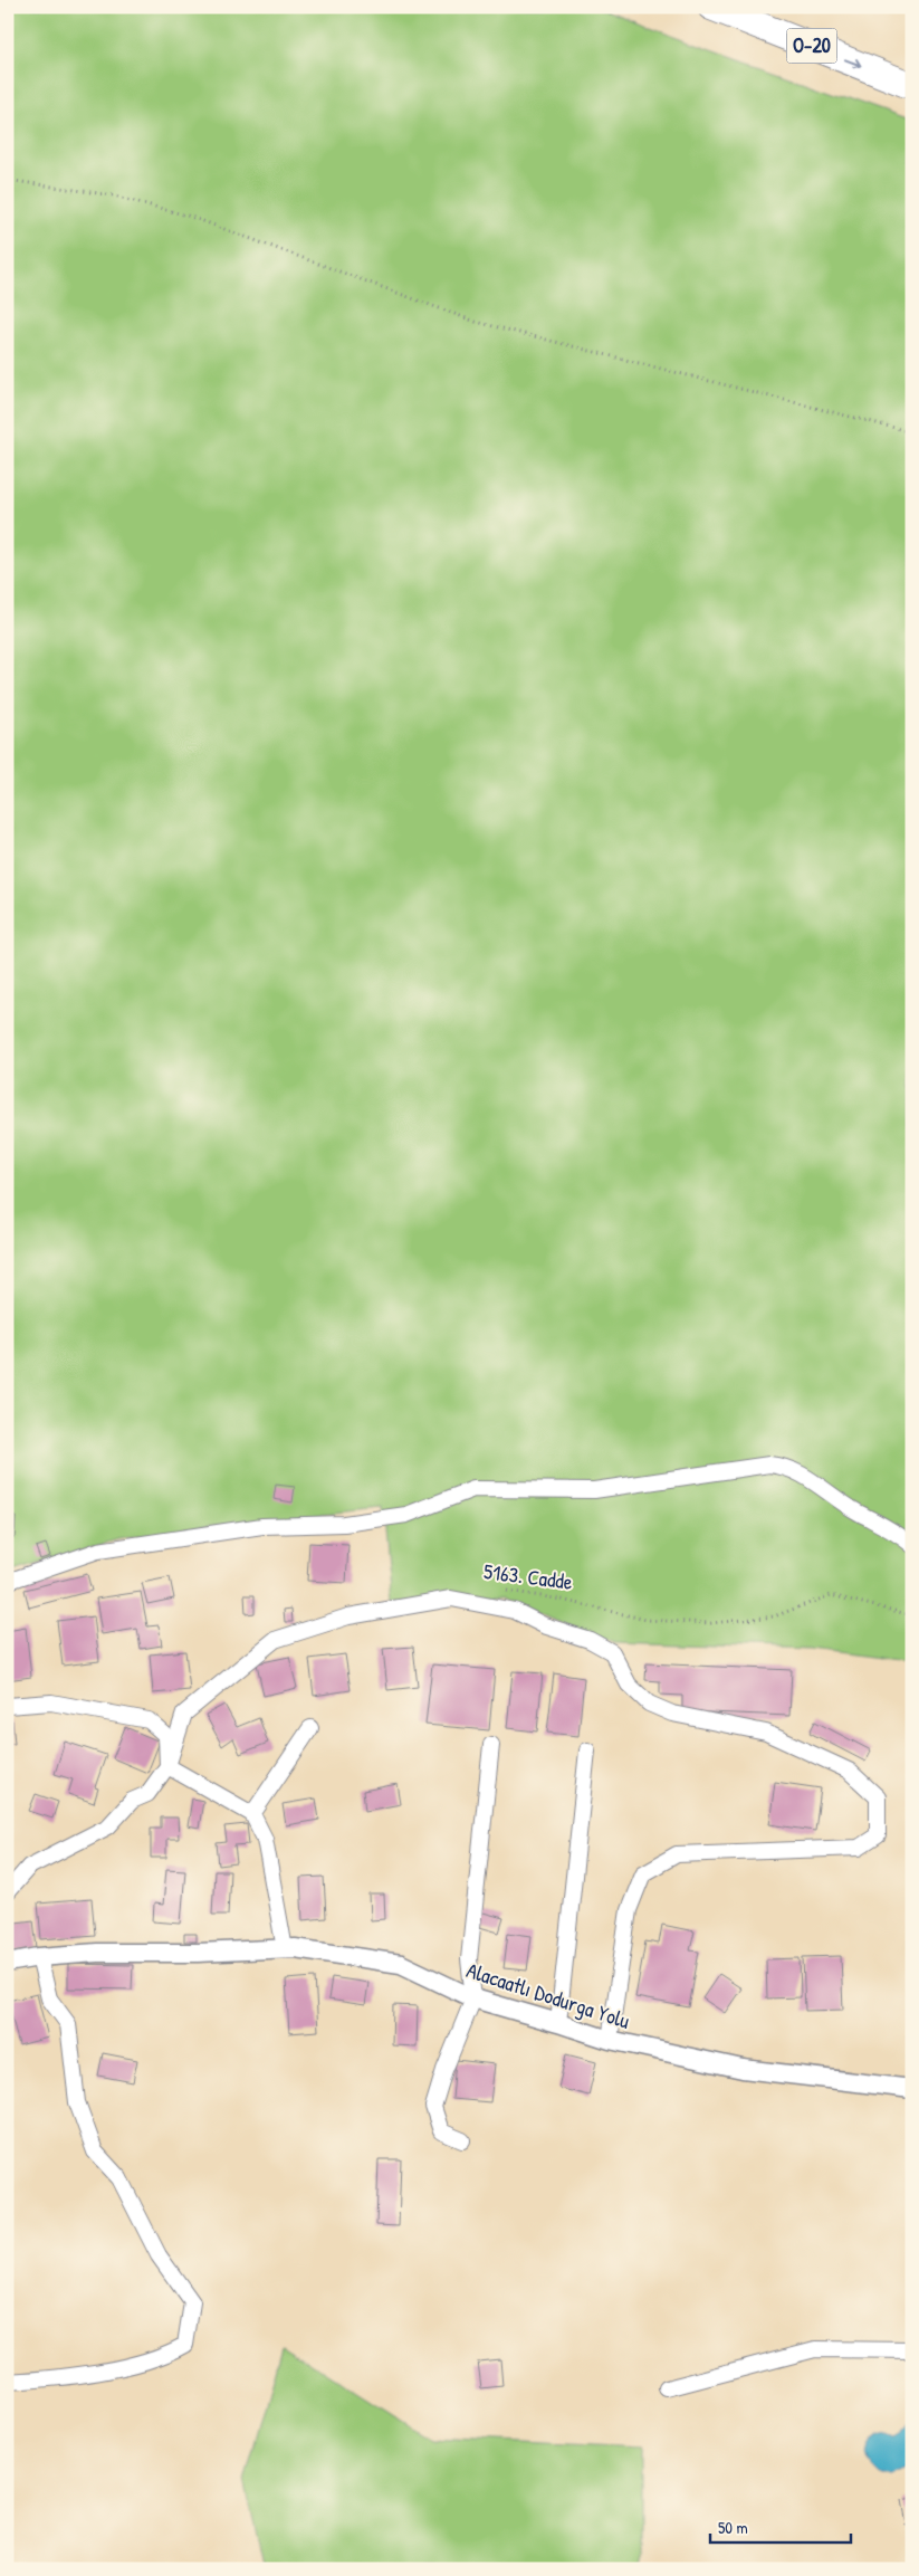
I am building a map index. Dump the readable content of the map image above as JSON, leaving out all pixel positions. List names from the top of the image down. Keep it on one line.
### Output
{"streets":{"highway":["O-20"],"street":["Alacaatlı Dodurga Yolu"],"path":["5163. Cadde"]},"scale_bar":"50 m"}
